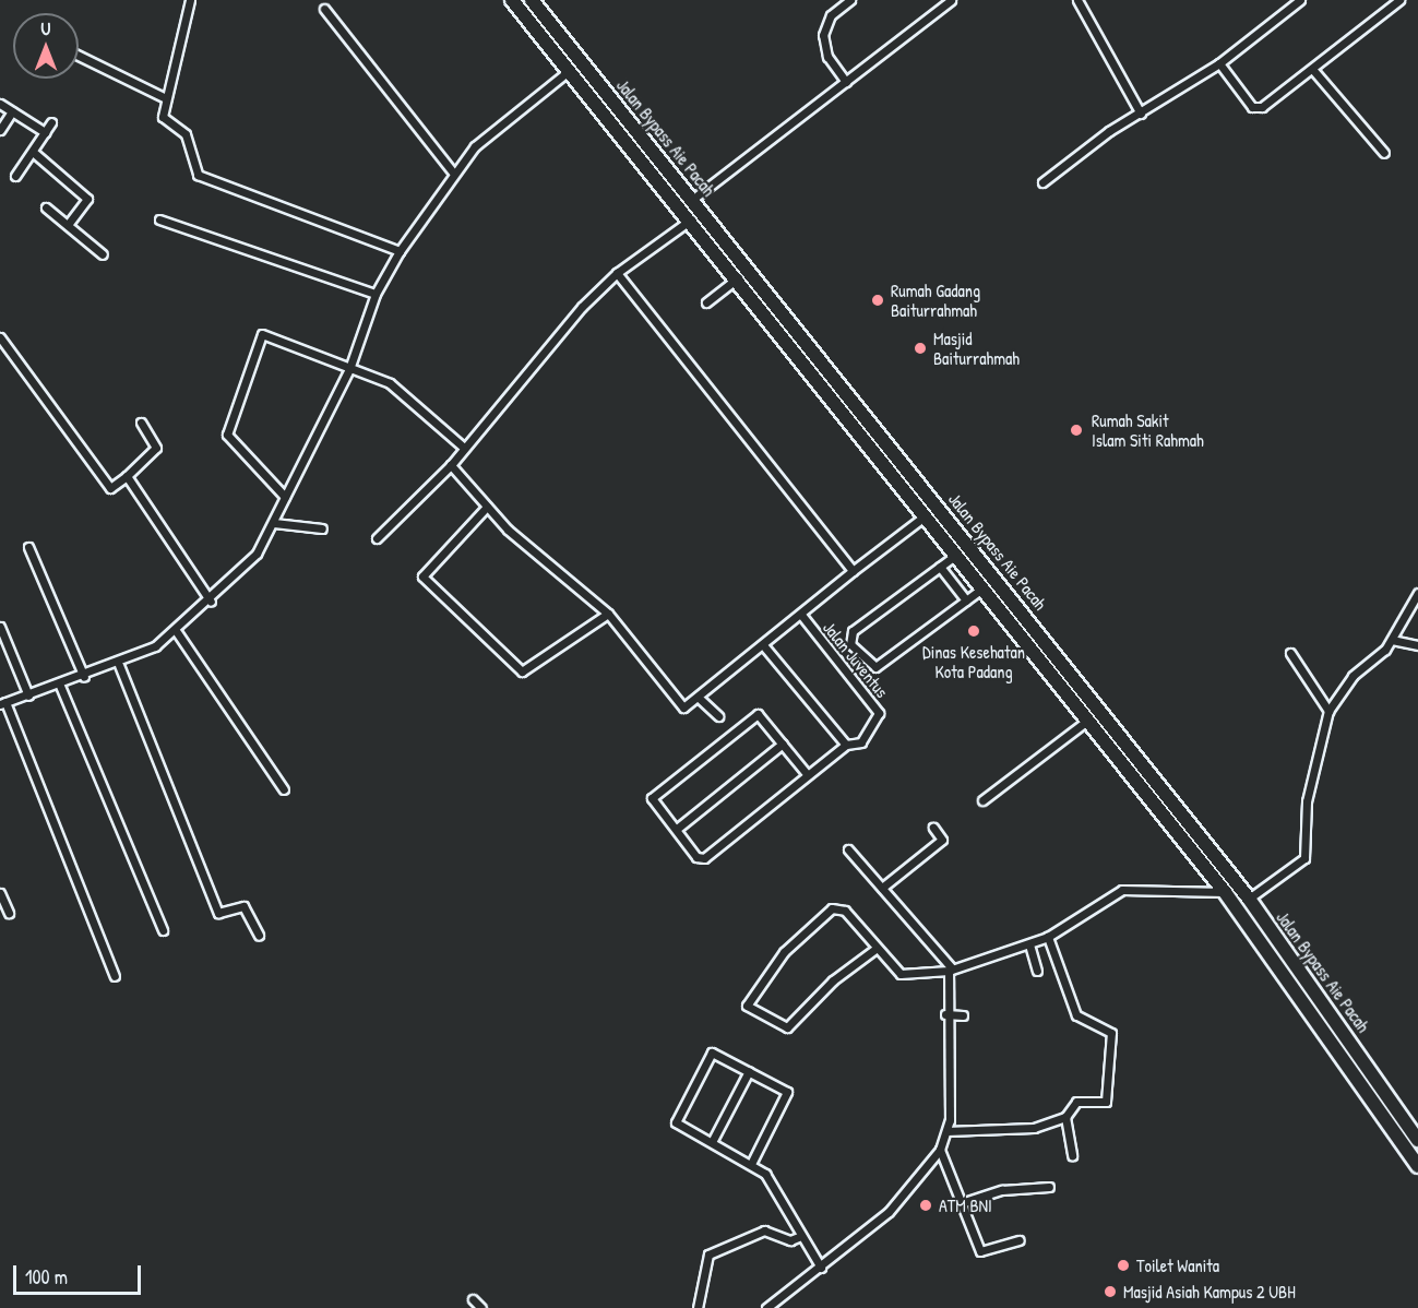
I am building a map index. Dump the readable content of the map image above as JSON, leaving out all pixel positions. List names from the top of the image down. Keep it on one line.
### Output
{"streets":{"highway":["Jalan Bypass Aie Pacah"],"street":["Jalan Juventus"]},"places":["Rumah Gadang Baiturrahmah","Masjid Baiturrahmah","Rumah Sakit Islam Siti Rahmah","Dinas Kesehatan Kota Padang","ATM BNI","Toilet Wanita","Masjid Asiah Kampus 2 UBH"],"scale_bar":"100 m","north":"top"}
